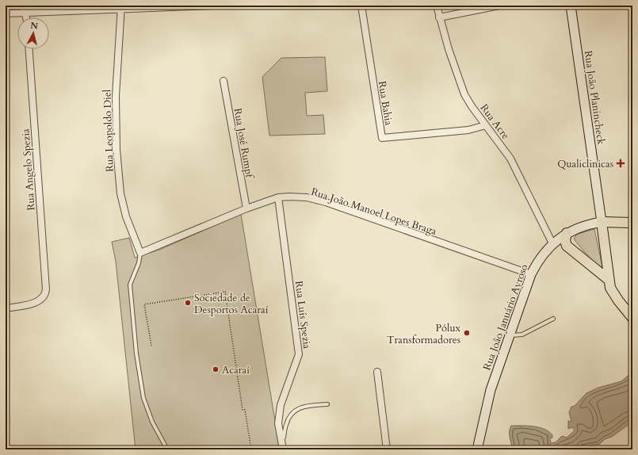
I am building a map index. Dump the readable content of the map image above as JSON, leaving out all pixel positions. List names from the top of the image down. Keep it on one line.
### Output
{"streets":{"main road":["Rua João Planincheck","Rua João Januário Ayroso"],"street":["Rua Bahia","Rua Acre","Rua Leopoldo Diel","Rua José Rumpf","Rua Angelo Spezia","Rua João Manoel Lopes Braga","Rua Luís Spezia"]},"crossings":[["Rua João Planincheck","Rua João Januário Ayroso"],["Rua Bahia","Rua Acre"],["Rua Acre","Rua João Januário Ayroso"],["Rua Leopoldo Diel","Rua João Manoel Lopes Braga"],["Rua José Rumpf","Rua João Manoel Lopes Braga"],["Rua João Manoel Lopes Braga","Rua Luís Spezia"],["Rua João Manoel Lopes Braga","Rua João Januário Ayroso"]],"places":{"health":["Qualiclinicas"],"other":["Sociedade de Desportos Acaraí","Pólux Transformadores","Acaraí"]},"north":"top"}
